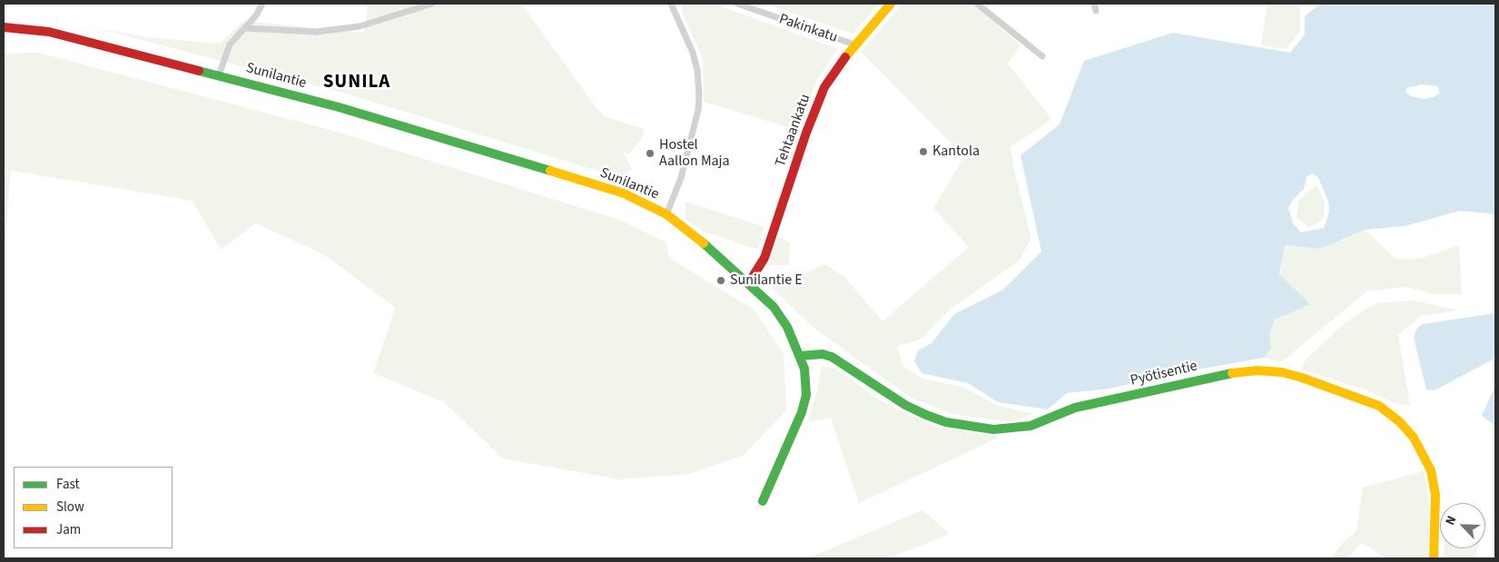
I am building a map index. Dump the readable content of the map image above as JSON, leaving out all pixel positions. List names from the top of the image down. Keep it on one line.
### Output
{"streets":{"street":["Pakinkatu","Sunilantie","Tehtaankatu","Pyötisentie"]},"crossings":[["Pakinkatu","Tehtaankatu"],["Sunilantie","Tehtaankatu"]],"districts":["SUNILA"],"places":["Kantola","Hostel Aallon Maja","Sunilantie E"],"legend":["Fast","Slow","Jam"],"north":"top left"}
